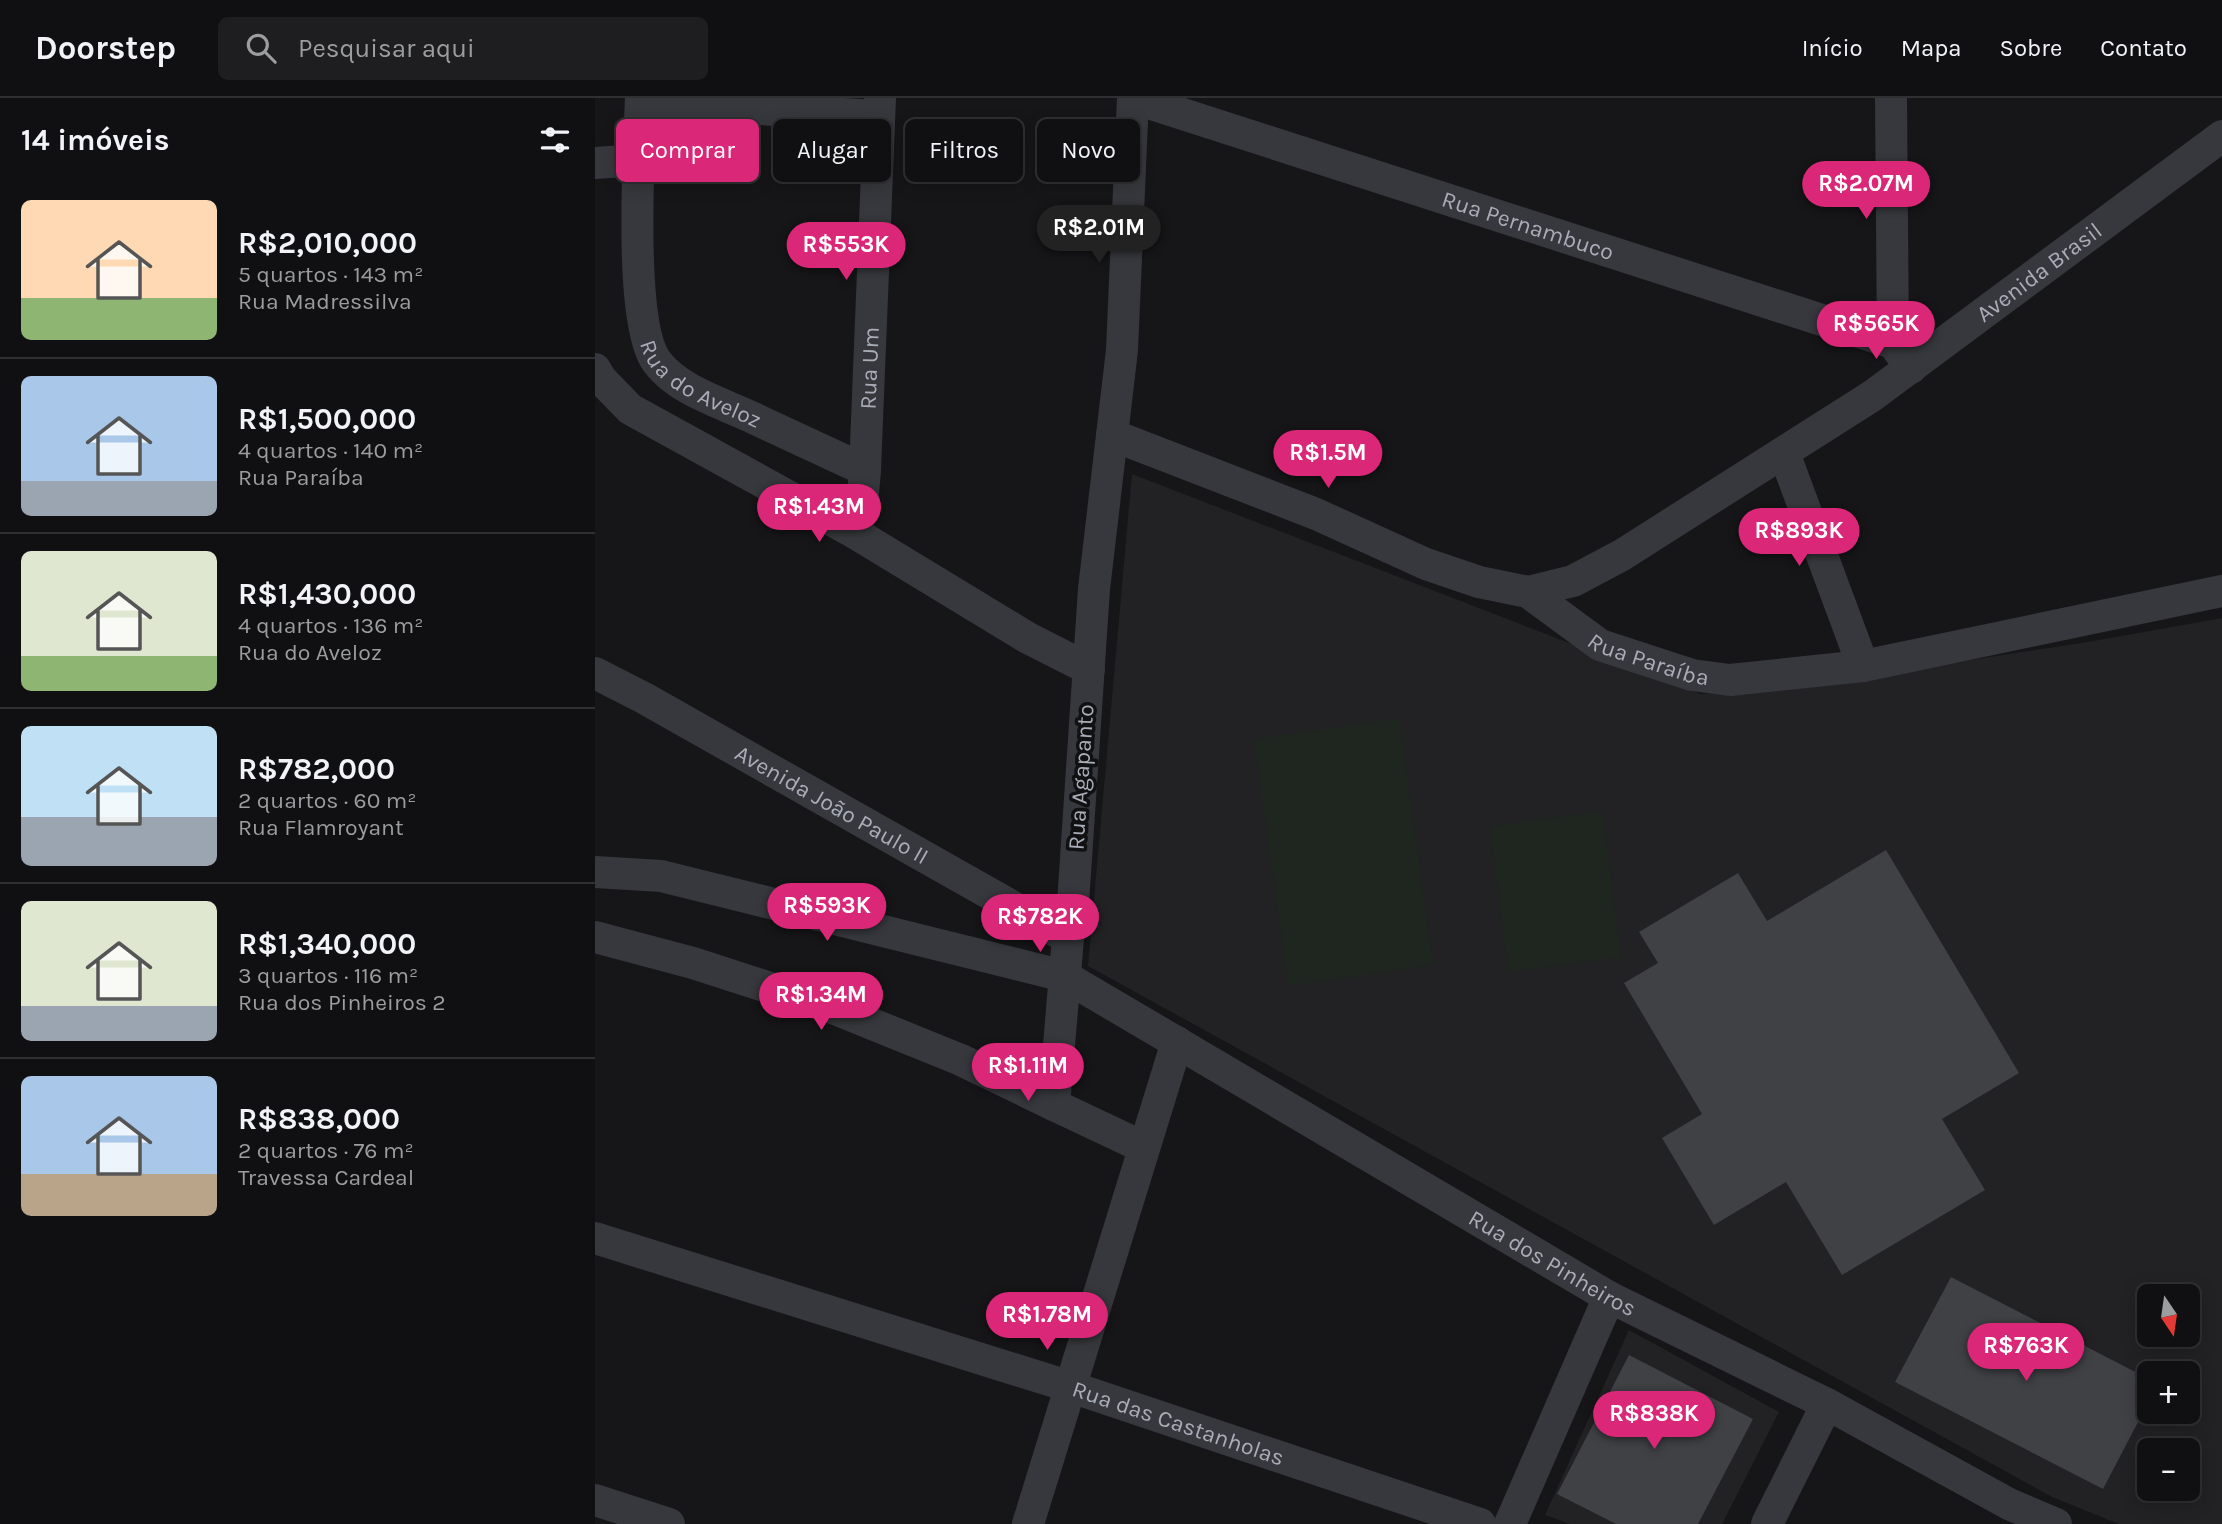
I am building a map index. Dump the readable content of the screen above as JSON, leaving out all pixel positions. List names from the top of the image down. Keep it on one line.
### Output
{"streets":{"street":["Rua Pernambuco","Avenida Brasil","Rua Um","Rua do Aveloz","Rua Paraíba","Rua Agapanto","Avenida João Paulo II","Rua dos Pinheiros","Rua das Castanholas"]},"crossings":[["Rua Pernambuco","Avenida Brasil"],["Rua Pernambuco","Rua Agapanto"],["Avenida Brasil","Rua Paraíba"],["Rua Um","Rua do Aveloz"],["Rua Paraíba","Rua Agapanto"],["Rua Agapanto","Avenida João Paulo II"],["Rua Agapanto","Rua dos Pinheiros"]],"north":"bottom","page":{"header":"Doorstep","search":"Pesquisar aqui","nav":["Início","Mapa","Sobre","Contato"],"heading":"14 imóveis","chip":["Comprar","Alugar","Filtros","Novo"],"price":["R$2.07M","R$2.01M","R$553K","R$565K","R$1.5M","R$1.43M","R$893K","R$593K","R$782K","R$1.34M","R$1.11M","R$1.78M","R$763K","R$838K"],"list":[{"name":"R$2,010,000","note":"5 quartos · 143 m² · Rua Madressilva"},{"name":"R$1,500,000","note":"4 quartos · 140 m² · Rua Paraíba"},{"name":"R$1,430,000","note":"4 quartos · 136 m² · Rua do Aveloz"},{"name":"R$782,000","note":"2 quartos · 60 m² · Rua Flamroyant"},{"name":"R$1,340,000","note":"3 quartos · 116 m² · Rua dos Pinheiros 2"},{"name":"R$838,000","note":"2 quartos · 76 m² · Travessa Cardeal"}],"map_buttons":["+","−"]}}
